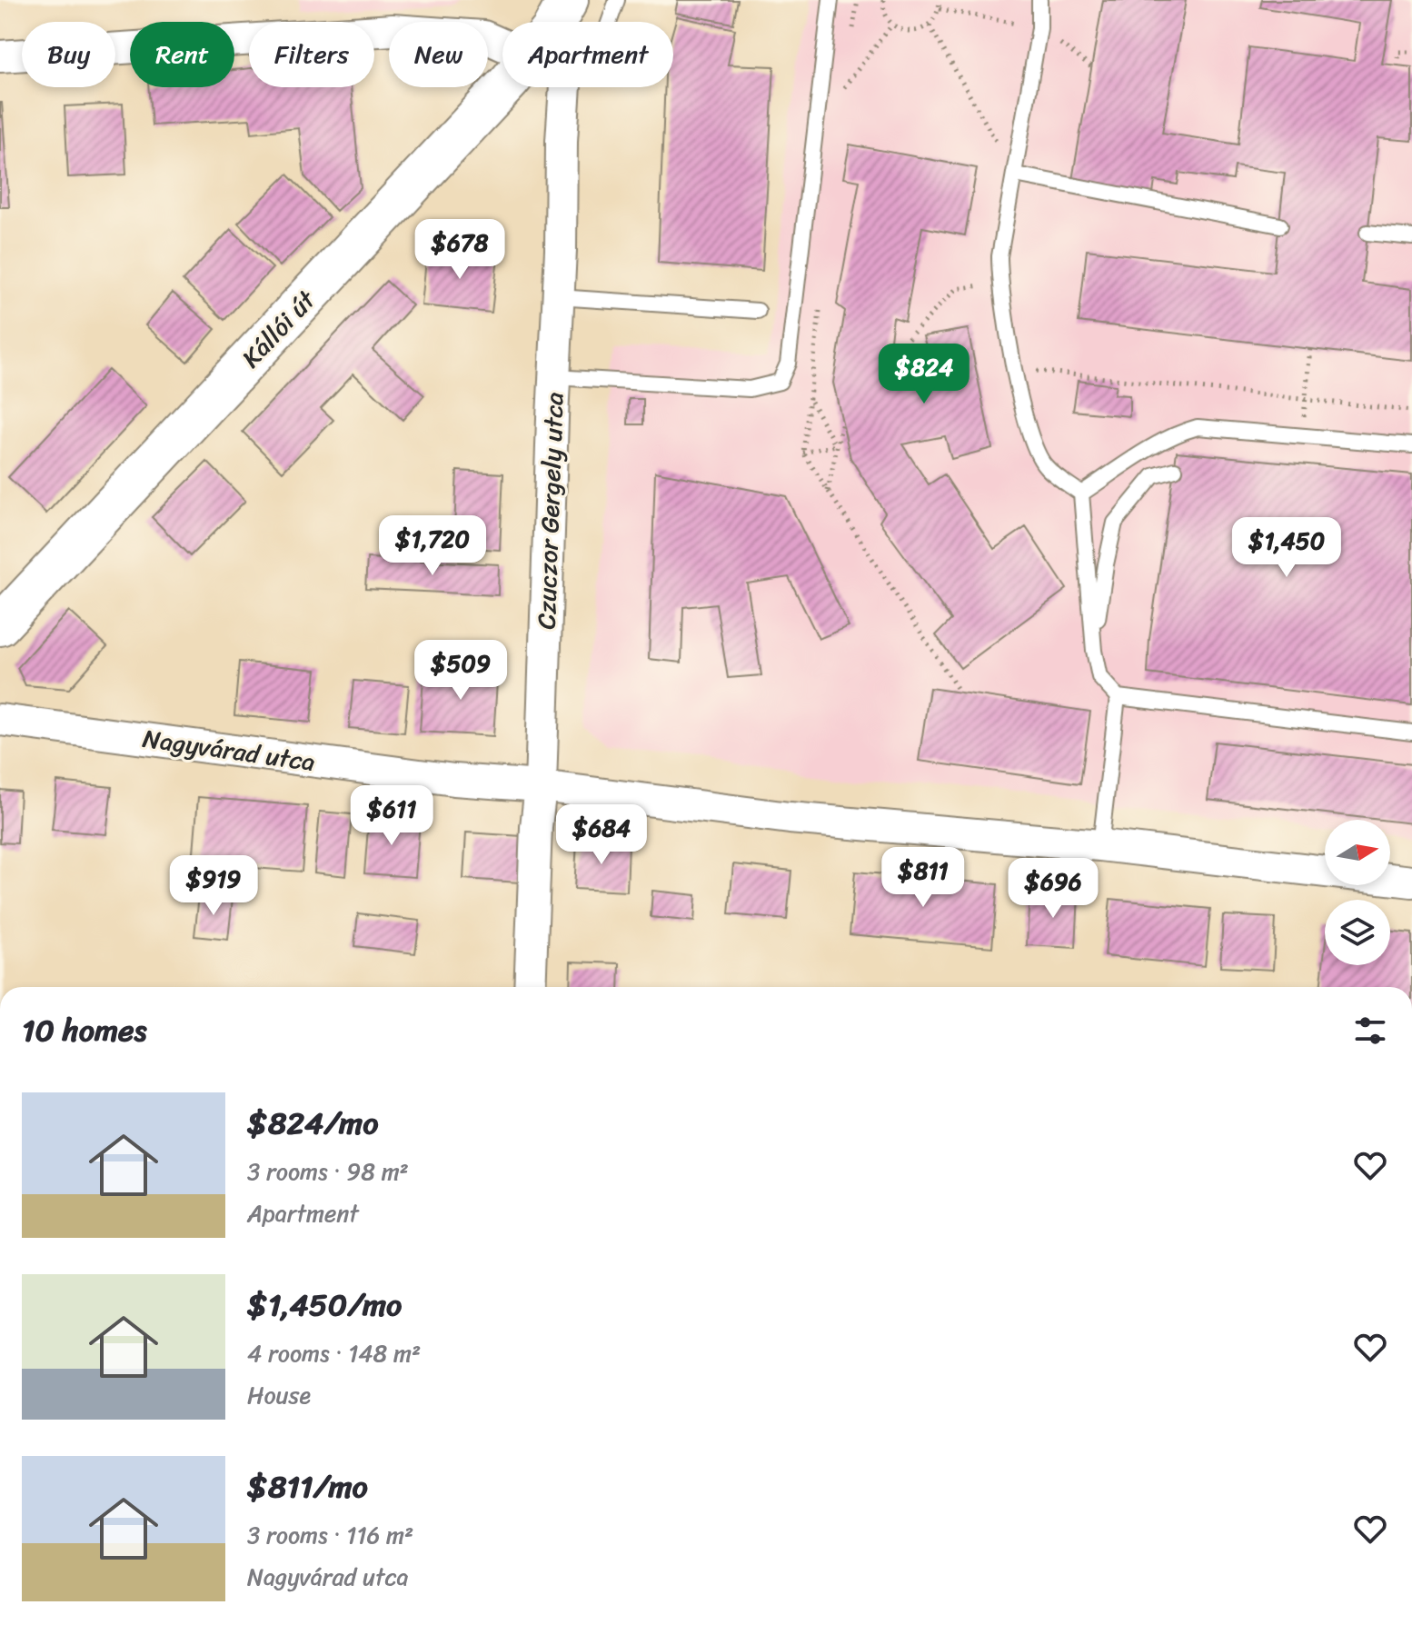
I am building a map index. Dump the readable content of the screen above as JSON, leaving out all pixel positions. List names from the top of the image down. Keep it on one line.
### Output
{"streets":{"main road":["Kállói út"],"street":["Czuczor Gergely utca","Nagyvárad utca"]},"crossings":[["Czuczor Gergely utca","Nagyvárad utca"]],"north":"right","page":{"chip":["Buy","Rent","Filters","New","Apartment"],"price":["$678","$824","$1,720","$1,450","$509","$611","$684","$811","$919","$696"],"heading":"10 homes","list":[{"name":"$824/mo","note":"3 rooms · 98 m² · Apartment"},{"name":"$1,450/mo","note":"4 rooms · 148 m² · House"},{"name":"$811/mo","note":"3 rooms · 116 m² · Nagyvárad utca"}]}}
